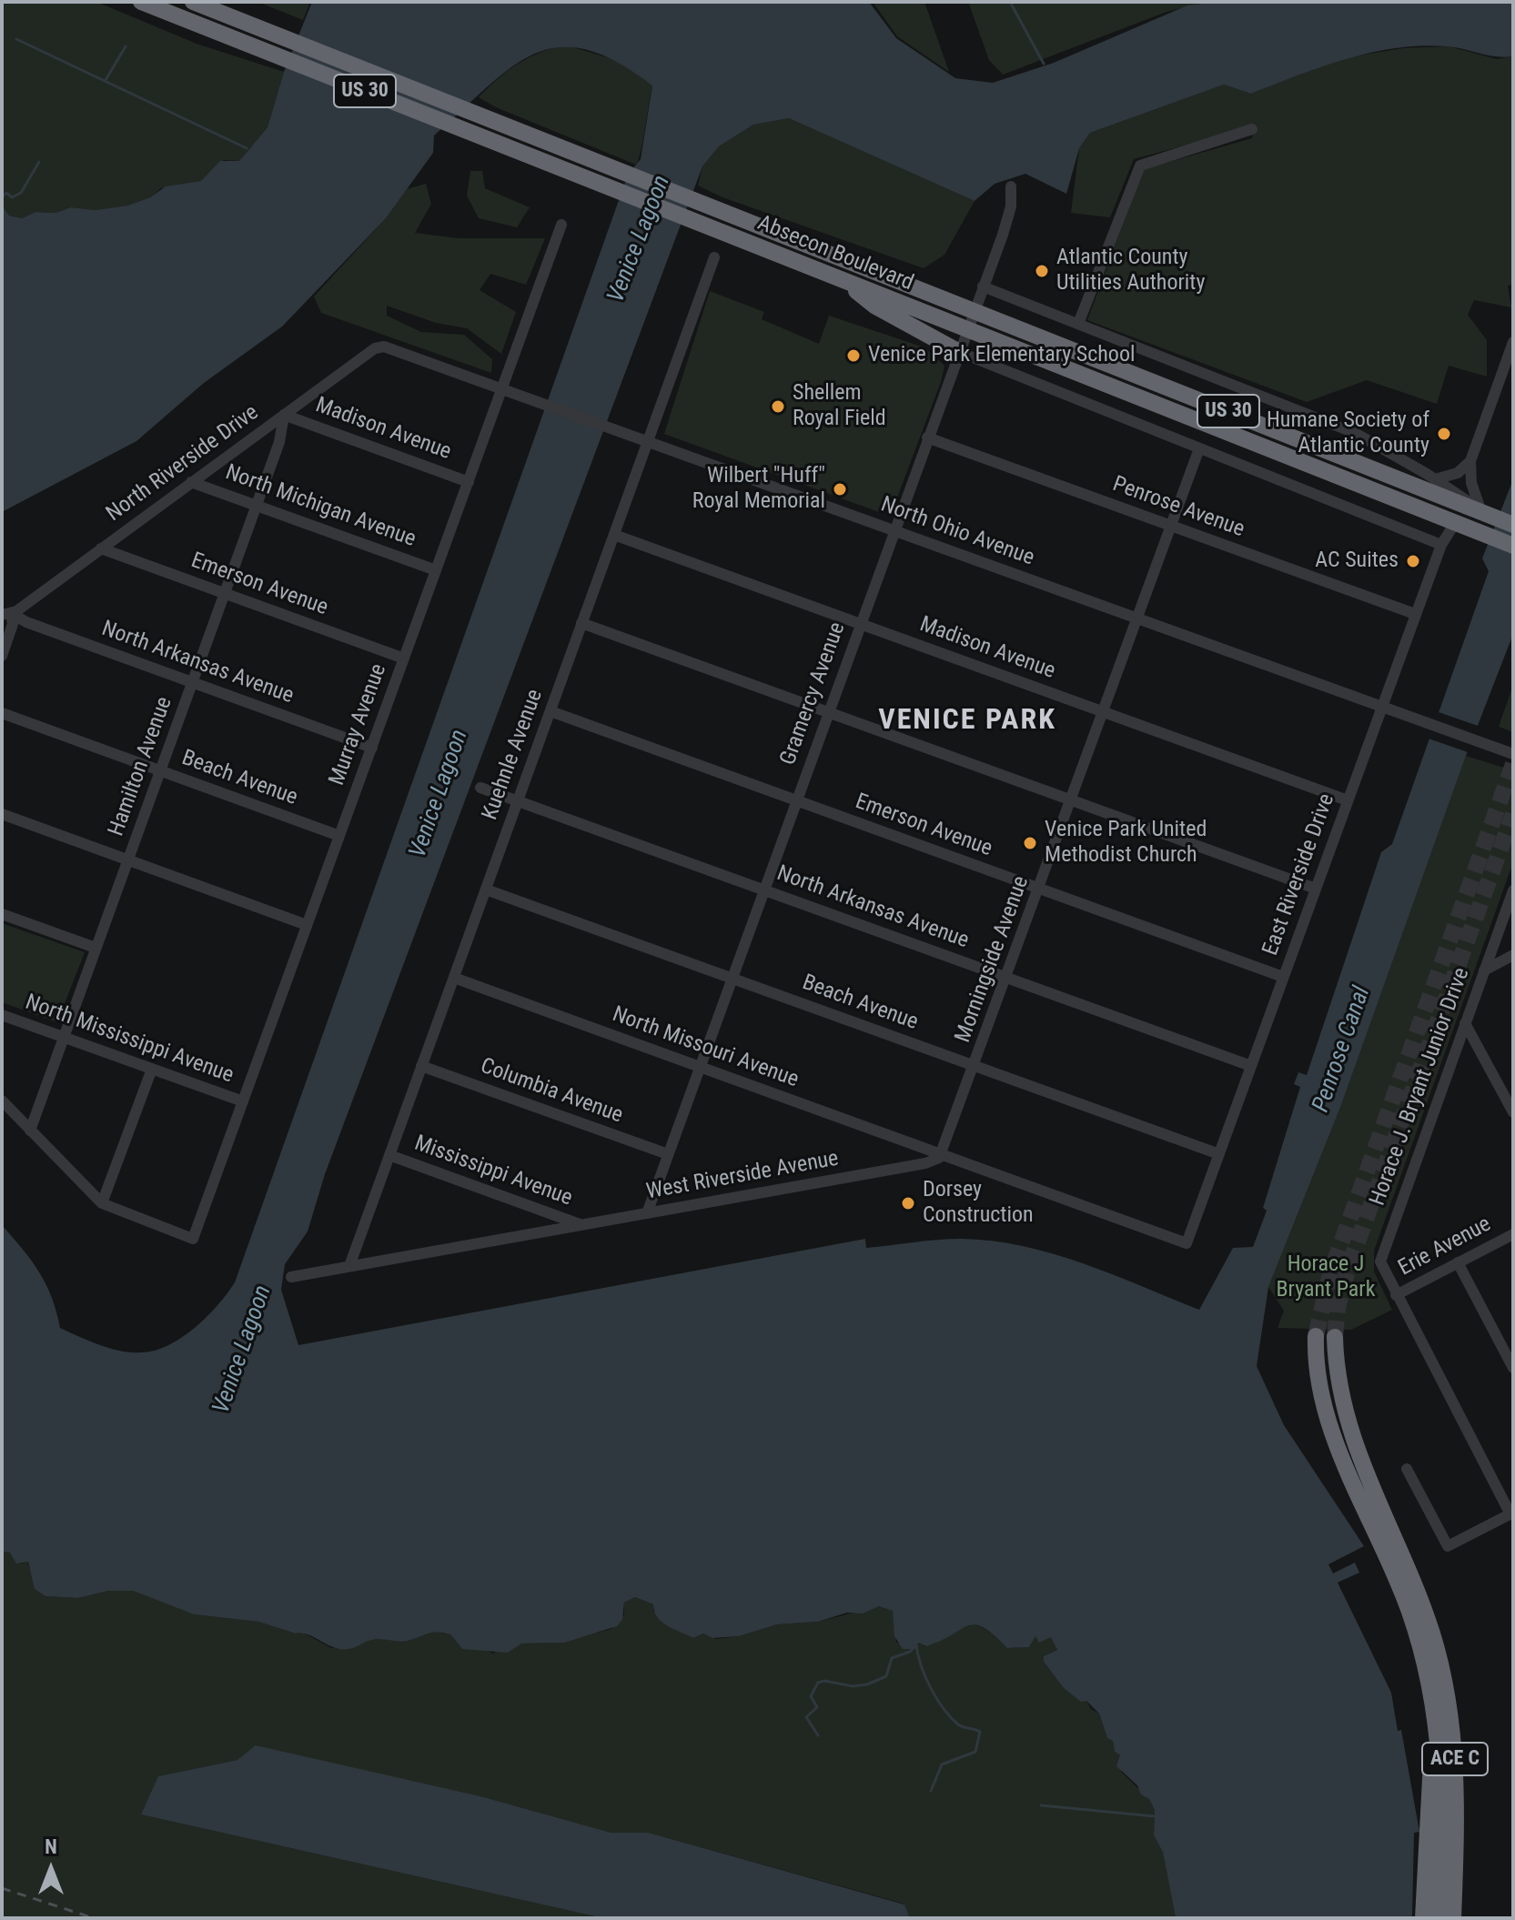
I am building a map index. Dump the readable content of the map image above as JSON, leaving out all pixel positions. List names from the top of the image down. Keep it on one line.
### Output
{"streets":{"highway":["US 30","Absecon Boulevard","ACE C"],"street":["Madison Avenue","North Riverside Drive","North Michigan Avenue","Penrose Avenue","North Ohio Avenue","Emerson Avenue","North Arkansas Avenue","Gramercy Avenue","Murray Avenue","Kuehnle Avenue","Hamilton Avenue","Beach Avenue","East Riverside Drive","Morningside Avenue","North Mississippi Avenue","North Missouri Avenue","Horace J. Bryant Junior Drive","Columbia Avenue","Mississippi Avenue","West Riverside Avenue","Erie Avenue"]},"crossings":[["Absecon Boulevard","Gramercy Avenue"],["Absecon Boulevard","East Riverside Drive"],["Madison Avenue","North Riverside Drive"],["Madison Avenue","Gramercy Avenue"],["Madison Avenue","Murray Avenue"],["Madison Avenue","Kuehnle Avenue"],["Madison Avenue","Hamilton Avenue"],["Madison Avenue","East Riverside Drive"],["Madison Avenue","Morningside Avenue"],["North Riverside Drive","North Michigan Avenue"],["North Riverside Drive","North Ohio Avenue"],["North Riverside Drive","Emerson Avenue"],["North Riverside Drive","North Arkansas Avenue"],["North Riverside Drive","Hamilton Avenue"],["North Michigan Avenue","Murray Avenue"],["North Michigan Avenue","Hamilton Avenue"],["Penrose Avenue","Gramercy Avenue"],["Penrose Avenue","East Riverside Drive"],["Penrose Avenue","Morningside Avenue"],["North Ohio Avenue","Gramercy Avenue"],["North Ohio Avenue","Murray Avenue"],["North Ohio Avenue","Kuehnle Avenue"],["North Ohio Avenue","East Riverside Drive"],["North Ohio Avenue","Morningside Avenue"],["Emerson Avenue","Gramercy Avenue"],["Emerson Avenue","Murray Avenue"],["Emerson Avenue","Kuehnle Avenue"],["Emerson Avenue","Hamilton Avenue"],["Emerson Avenue","East Riverside Drive"],["Emerson Avenue","Morningside Avenue"],["North Arkansas Avenue","Gramercy Avenue"],["North Arkansas Avenue","Murray Avenue"],["North Arkansas Avenue","Kuehnle Avenue"],["North Arkansas Avenue","Hamilton Avenue"],["North Arkansas Avenue","East Riverside Drive"],["North Arkansas Avenue","Morningside Avenue"],["Gramercy Avenue","Beach Avenue"],["Gramercy Avenue","North Missouri Avenue"],["Gramercy Avenue","Columbia Avenue"],["Gramercy Avenue","West Riverside Avenue"],["Murray Avenue","Beach Avenue"],["Murray Avenue","North Mississippi Avenue"],["Kuehnle Avenue","Beach Avenue"],["Kuehnle Avenue","North Missouri Avenue"],["Kuehnle Avenue","Columbia Avenue"],["Kuehnle Avenue","Mississippi Avenue"],["Kuehnle Avenue","West Riverside Avenue"],["Hamilton Avenue","Beach Avenue"],["Hamilton Avenue","North Mississippi Avenue"],["Beach Avenue","East Riverside Drive"],["Beach Avenue","Morningside Avenue"],["East Riverside Drive","Morningside Avenue"],["East Riverside Drive","North Missouri Avenue"],["East Riverside Drive","West Riverside Avenue"],["Morningside Avenue","North Missouri Avenue"],["Morningside Avenue","West Riverside Avenue"],["North Missouri Avenue","West Riverside Avenue"],["Horace J. Bryant Junior Drive","Erie Avenue"],["Mississippi Avenue","West Riverside Avenue"]],"districts":["VENICE PARK"],"water":["Venice Lagoon","Penrose Canal"],"parks":["Horace J Bryant Park"],"places":["Atlantic County Utilities Authority","Venice Park Elementary School","Shellem Royal Field","Humane Society of Atlantic County","Wilbert \"Huff\" Royal Memorial","AC Suites","Venice Park United Methodist Church","Dorsey Construction"],"north":"top"}
